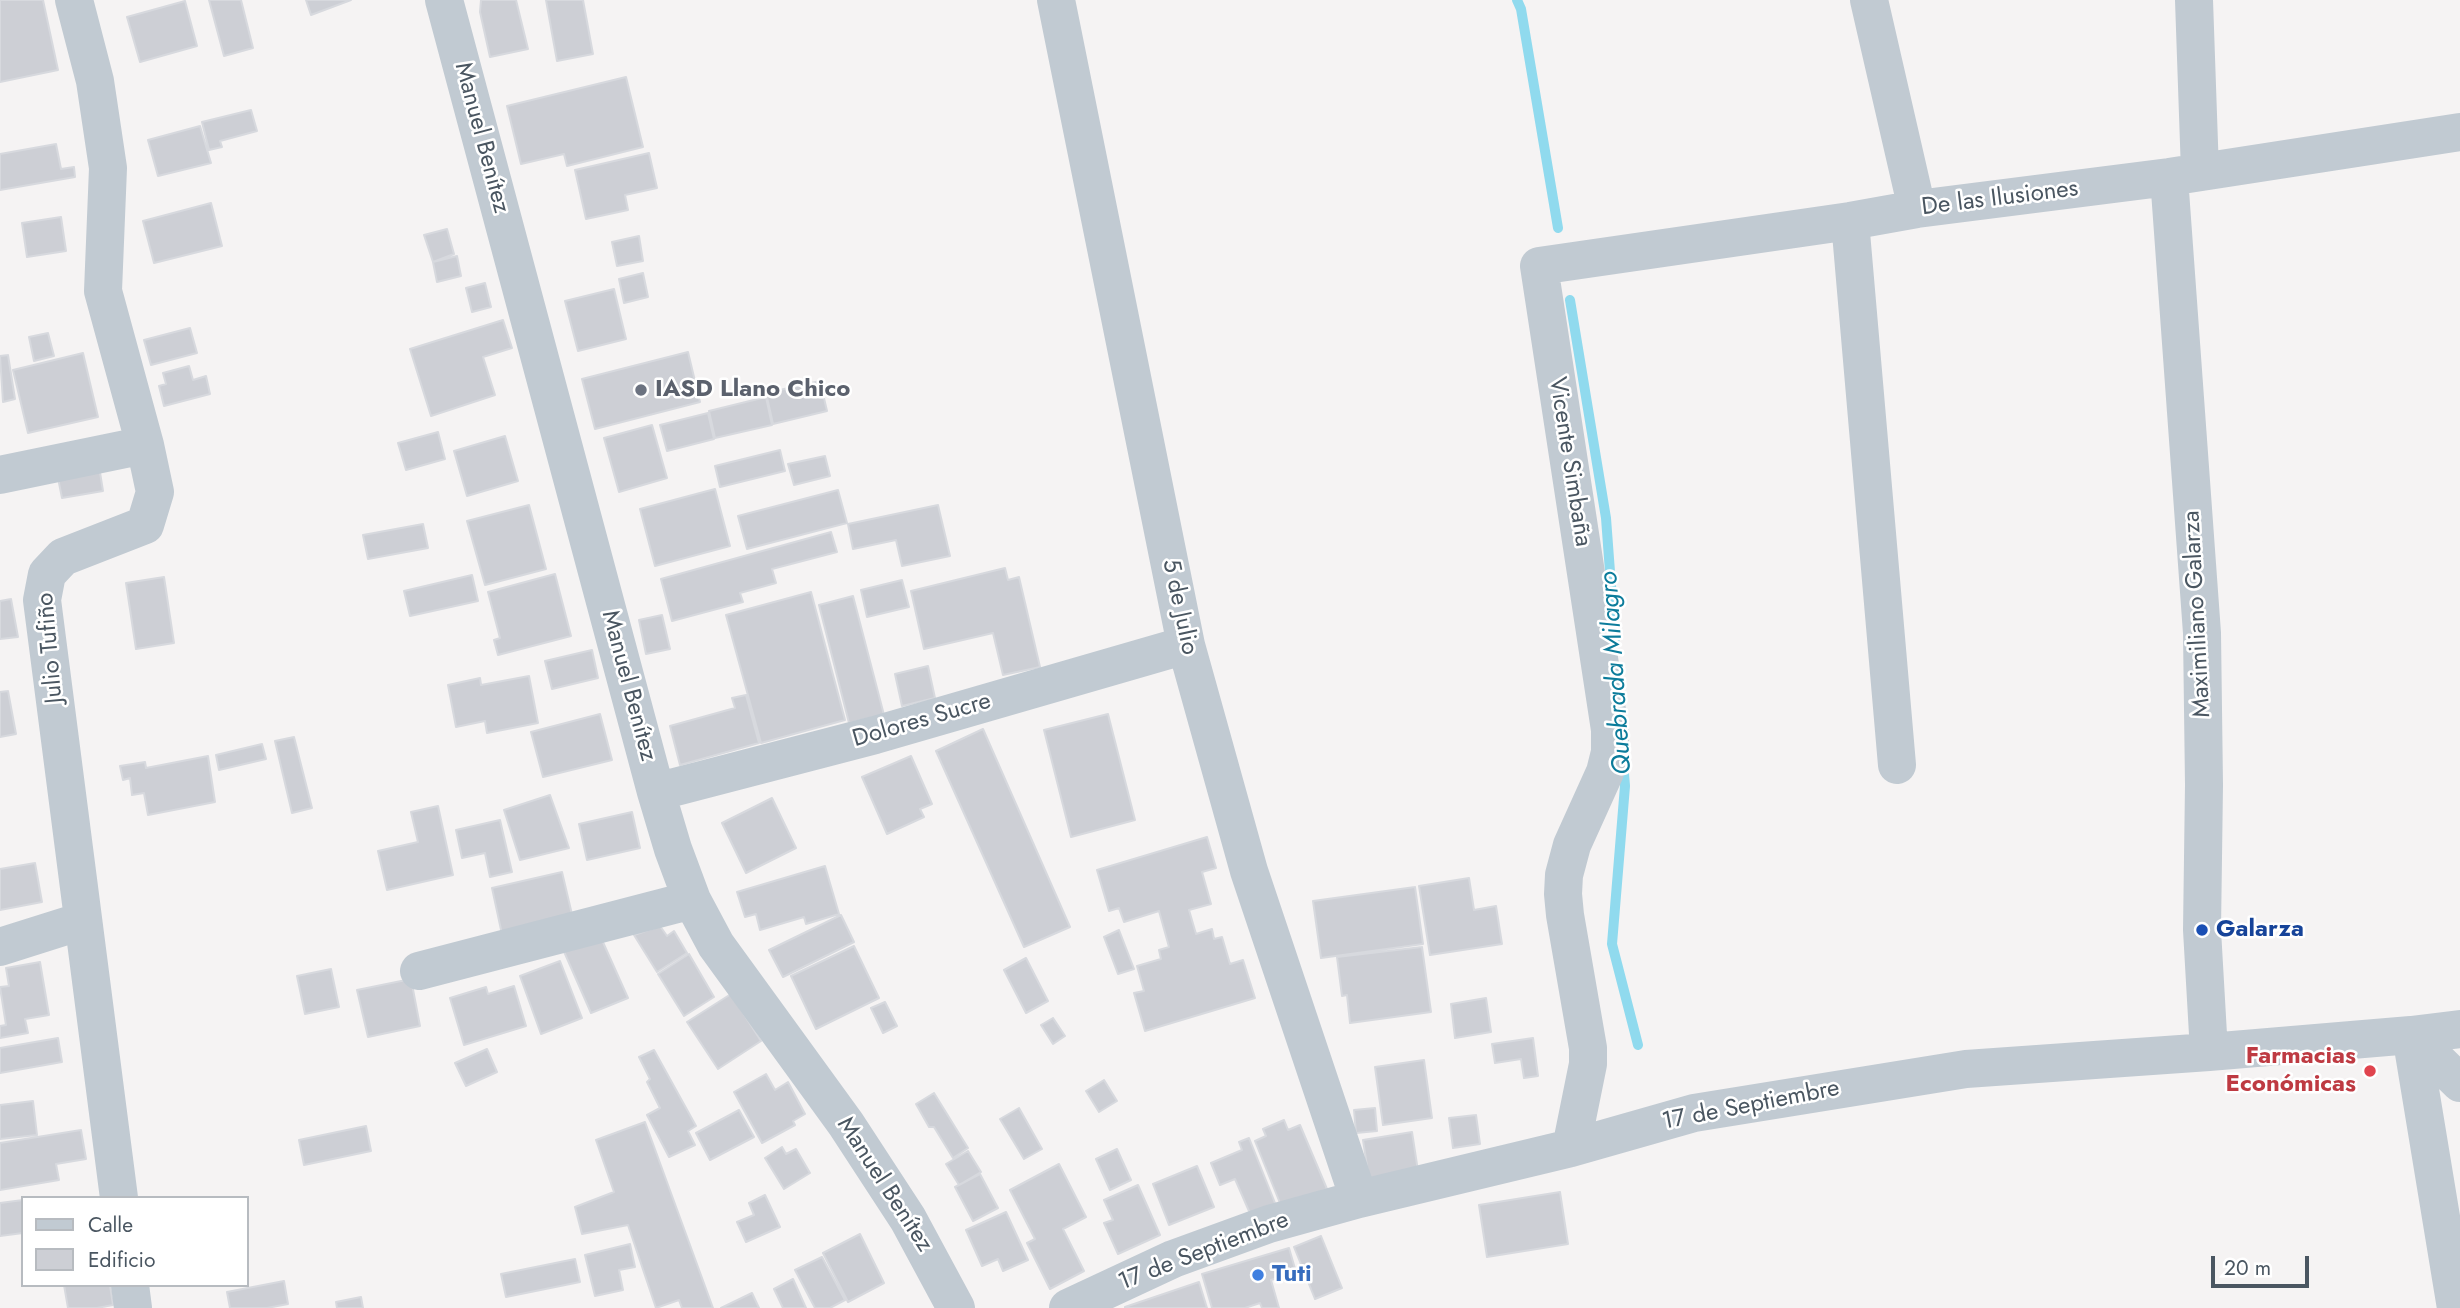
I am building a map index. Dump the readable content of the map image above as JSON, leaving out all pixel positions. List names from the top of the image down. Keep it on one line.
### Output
{"streets":{"street":["Manuel Benítez","De las Ilusiones","Vicente Simbaña","5 de Julio","Maximiliano Galarza","Julio Tufiño","Dolores Sucre","17 de Septiembre"]},"crossings":[["Manuel Benítez","Dolores Sucre"],["De las Ilusiones","Vicente Simbaña"],["De las Ilusiones","Maximiliano Galarza"],["Vicente Simbaña","17 de Septiembre"],["5 de Julio","Dolores Sucre"],["5 de Julio","17 de Septiembre"],["Maximiliano Galarza","17 de Septiembre"]],"water":["Quebrada Milagro"],"places":["IASD Llano Chico","Galarza","Farmacias Económicas","Tuti"],"legend":["Calle","Edificio"],"scale_bar":"20 m"}
